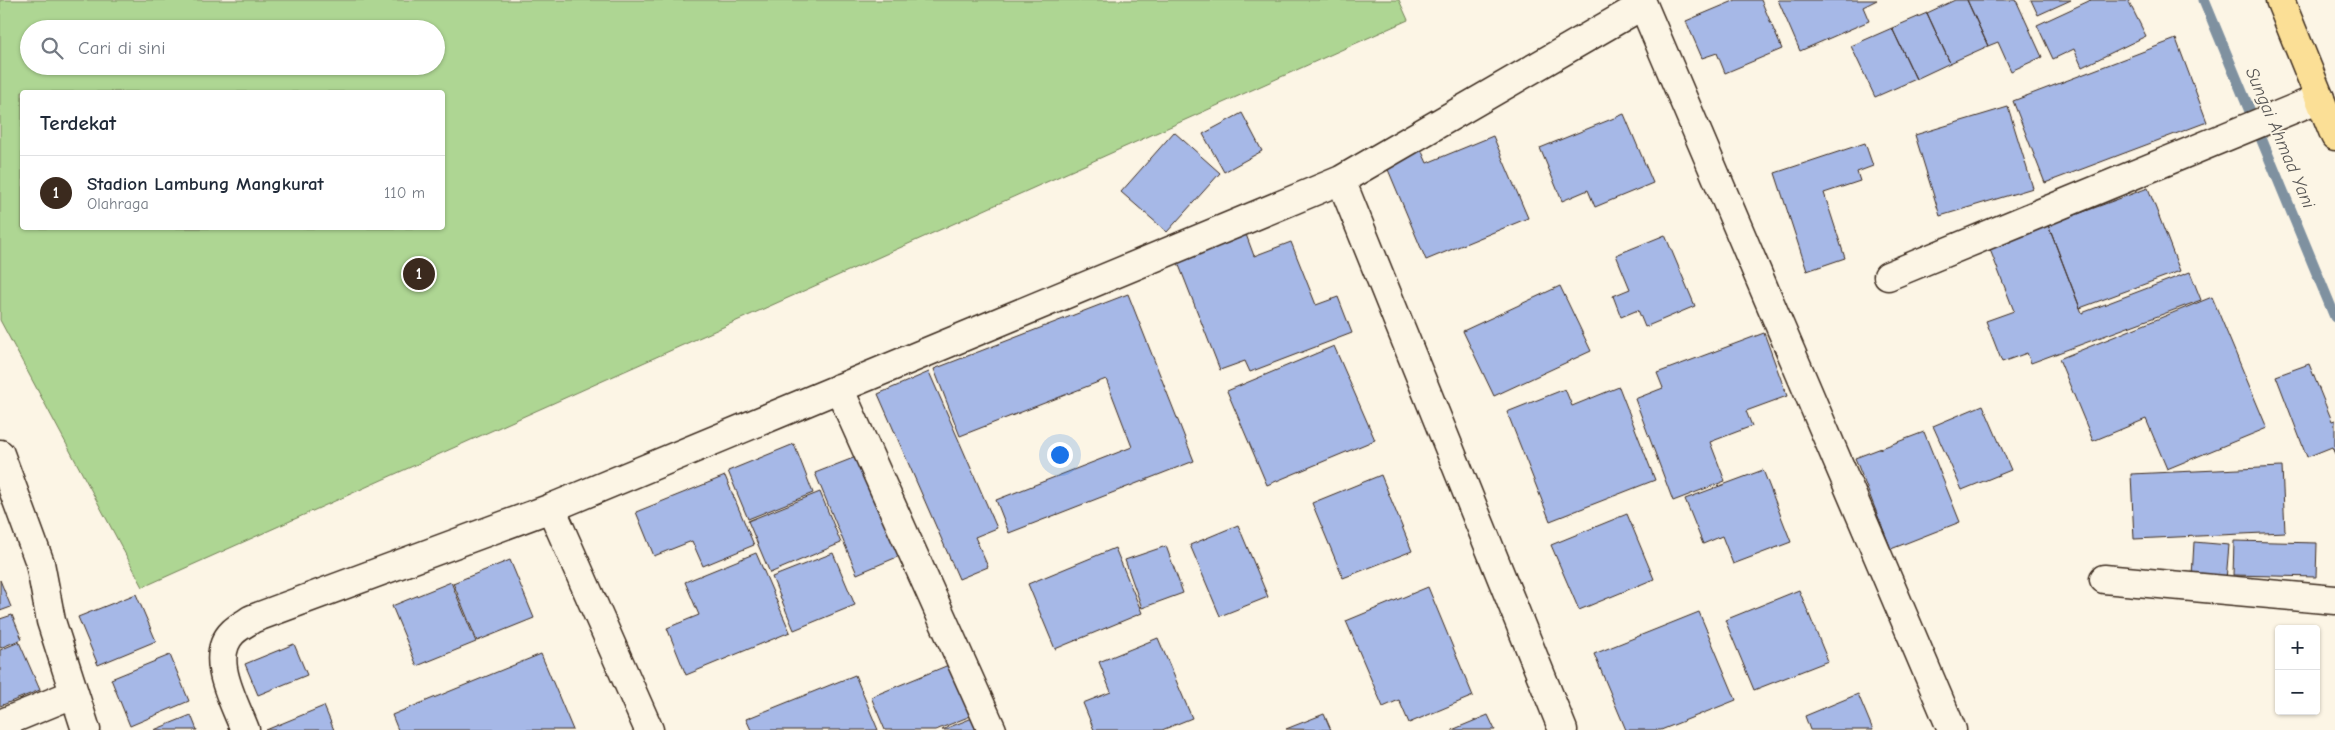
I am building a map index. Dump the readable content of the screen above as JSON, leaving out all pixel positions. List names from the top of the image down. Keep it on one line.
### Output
{"water":["Sungai Ahmad Yani"],"page":{"search":"Cari di sini","heading":"Terdekat","list":[{"mark":"1","name":"Stadion Lambung Mangkurat","note":"Olahraga","value":"110 m"}],"pins":"1","map_buttons":["+","−"]}}
